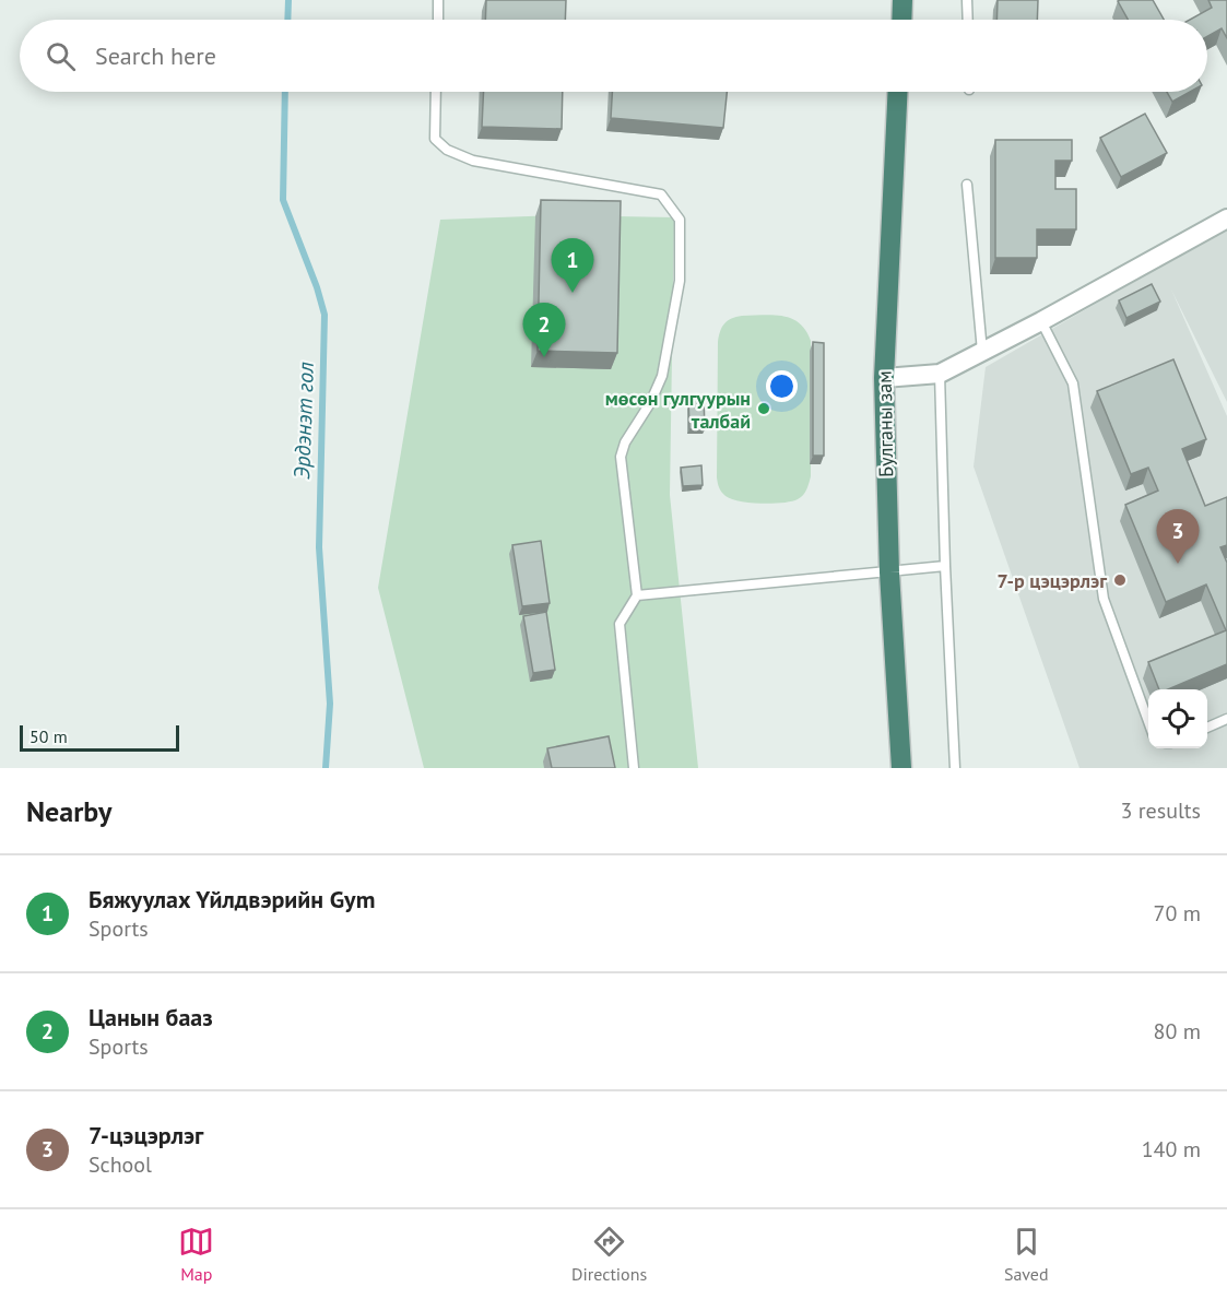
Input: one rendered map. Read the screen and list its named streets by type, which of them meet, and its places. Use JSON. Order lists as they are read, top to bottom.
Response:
{
  "streets": {
    "highway": ["Булганы зам"]
  },
  "water": ["Эрдэнэт гол"],
  "places": ["мөсөн гулгуурын талбай", "7-р цэцэрлэг"],
  "scale_bar": "50 m",
  "page": {
    "search": "Search here",
    "pins": ["1", "2", "3"],
    "scale": "50 m",
    "heading": ["Nearby", "3 results"],
    "list": [
      {
        "mark": "1",
        "name": "Бяжуулах Үйлдвэрийн Gym",
        "note": "Sports",
        "value": "70 m"
      },
      {
        "mark": "2",
        "name": "Цанын бааз",
        "note": "Sports",
        "value": "80 m"
      },
      {
        "mark": "3",
        "name": "7-цэцэрлэг",
        "note": "School",
        "value": "140 m"
      }
    ],
    "nav": ["Map", "Directions", "Saved"]
  }
}
